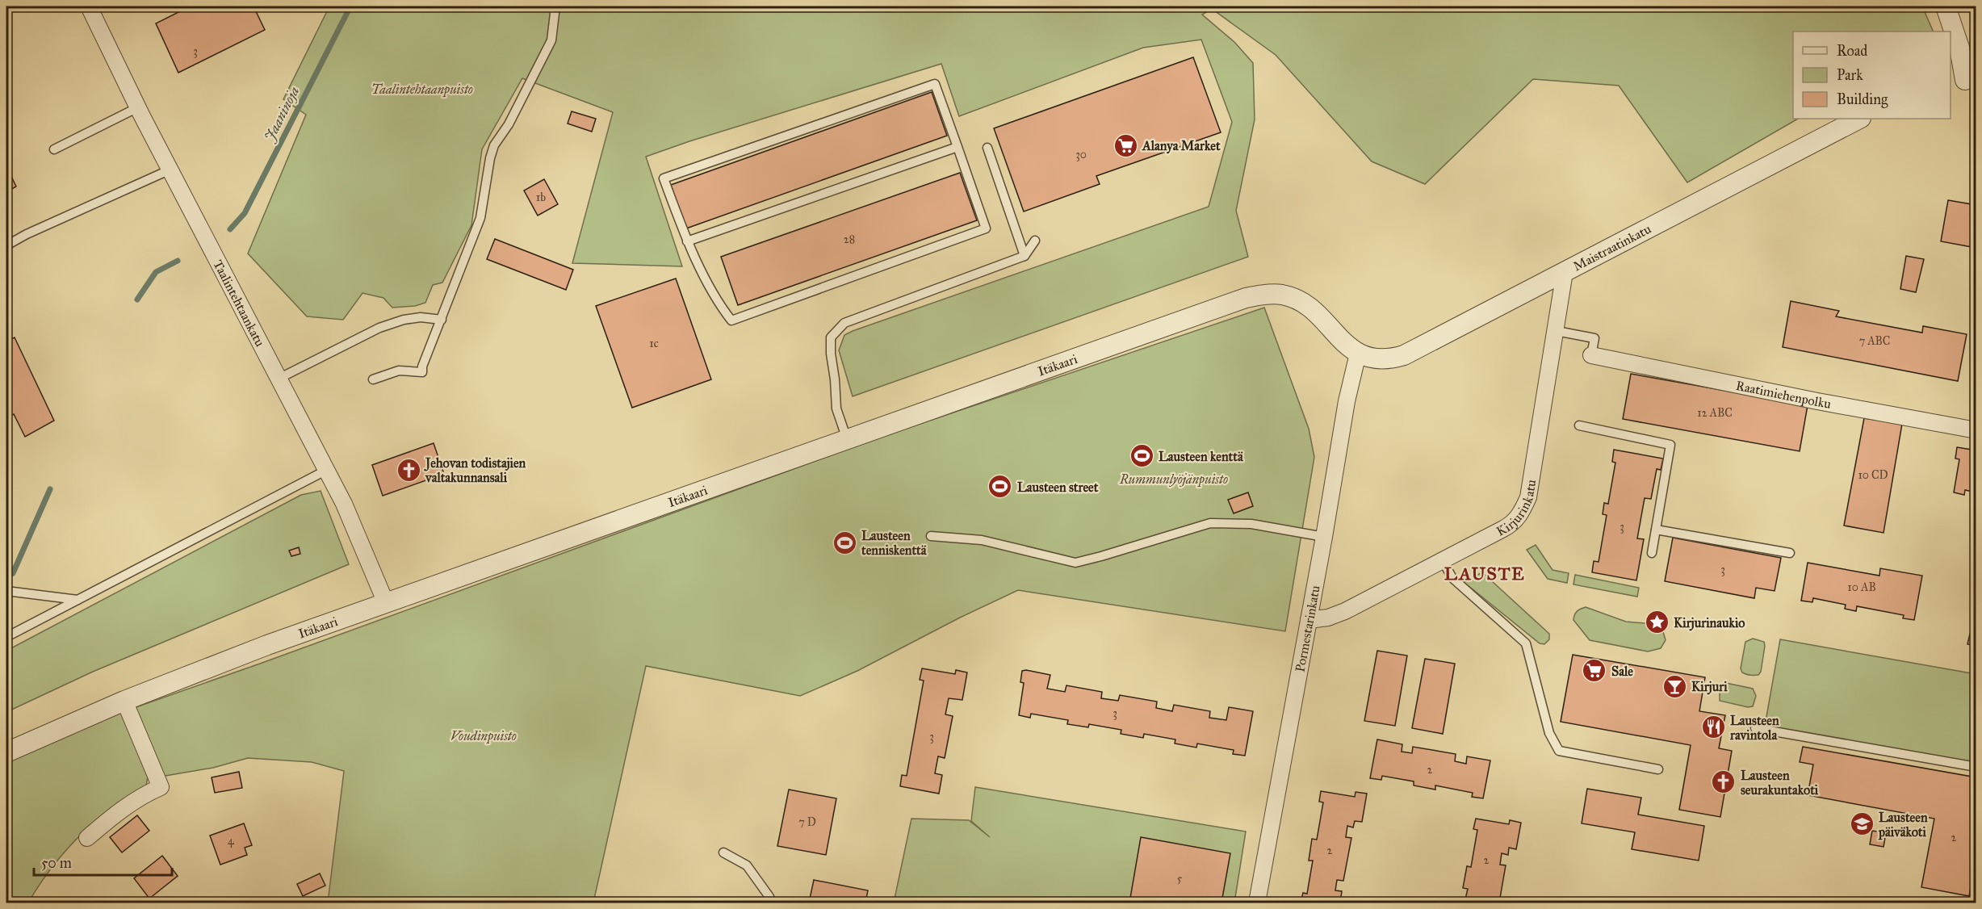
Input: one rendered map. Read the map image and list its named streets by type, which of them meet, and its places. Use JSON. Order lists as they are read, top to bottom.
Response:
{
  "streets": {
    "street": [
      "Maistraatinkatu",
      "Taalintehtaankatu",
      "Itäkaari",
      "Raatimiehenpolku",
      "Kirjurinkatu",
      "Pormestarinkatu"
    ]
  },
  "crossings": [
    ["Maistraatinkatu", "Itäkaari"],
    ["Maistraatinkatu", "Kirjurinkatu"],
    ["Maistraatinkatu", "Pormestarinkatu"],
    ["Taalintehtaankatu", "Itäkaari"],
    ["Itäkaari", "Pormestarinkatu"],
    ["Kirjurinkatu", "Pormestarinkatu"]
  ],
  "districts": ["LAUSTE"],
  "water": ["Jaaninoja"],
  "parks": ["Taalintehtaanpuisto", "Rummunlyöjänpuisto", "Voudinpuisto"],
  "places": {
    "supermarket": ["Alanya Market", "Sale"],
    "sports": ["Lausteen kenttä", "Lausteen street", "Lausteen tenniskenttä"],
    "church": ["Jehovan todistajien valtakunnansali", "Lausteen seurakuntakoti"],
    "place": ["Kirjurinaukio"],
    "bar": ["Kirjuri"],
    "restaurant": ["Lausteen ravintola"],
    "school or university": ["Lausteen päiväkoti"]
  },
  "house_numbers": [
    "3",
    "30",
    "1b",
    "28",
    "7 ABC",
    "1c",
    "12 ABC",
    "10 CD",
    "3",
    "3",
    "10 AB",
    "3",
    "3",
    "2",
    "7 D",
    "2",
    "4",
    "2",
    "2",
    "5"
  ],
  "legend": ["Road", "Park", "Building"],
  "scale_bar": "50 m"
}
